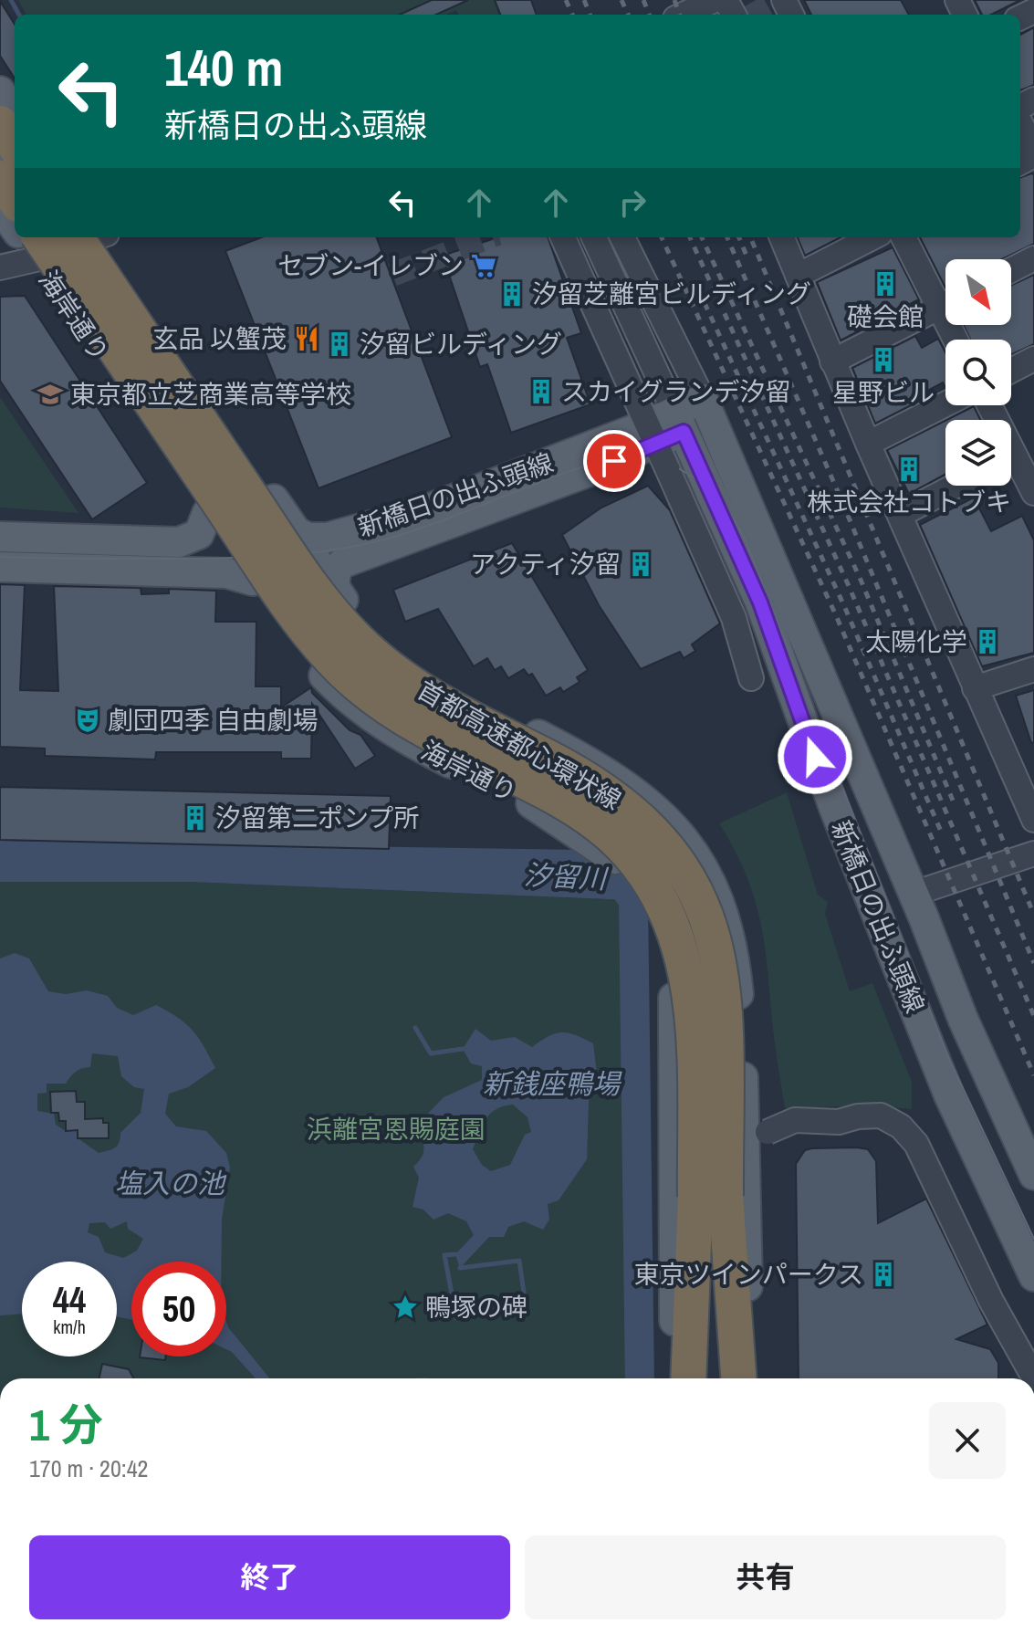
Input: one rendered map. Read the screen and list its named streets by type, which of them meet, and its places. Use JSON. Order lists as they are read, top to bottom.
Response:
{
  "streets": {
    "highway": ["首都高速都心環状線"],
    "main road": ["海岸通り", "新橋日の出ふ頭線"]
  },
  "crossings": [
    ["海岸通り", "首都高速都心環状線"]
  ],
  "water": ["汐留川", "新銭座鴨場", "塩入の池"],
  "parks": ["浜離宮恩賜庭園"],
  "places": {
    "supermarket": ["セブン-イレブン"],
    "building": [
      "礎会館",
      "汐留芝離宮ビルディング",
      "汐留ビルディング",
      "星野ビル",
      "スカイグランデ汐留",
      "株式会社コトブキ",
      "アクティ汐留",
      "太陽化学",
      "汐留第二ポンプ所",
      "東京ツインパークス"
    ],
    "restaurant": ["玄品 以蟹茂"],
    "school or university": ["東京都立芝商業高等学校"],
    "theatre": ["劇団四季 自由劇場"],
    "place": ["鴨塚の碑"]
  },
  "north": "bottom right",
  "page": {
    "turn": ["140 m", "新橋日の出ふ頭線"],
    "speed": "44 km/h",
    "limit": "50",
    "heading": ["1 分", "170 m · 20:42"],
    "buttons": ["終了", "共有"]
  }
}
